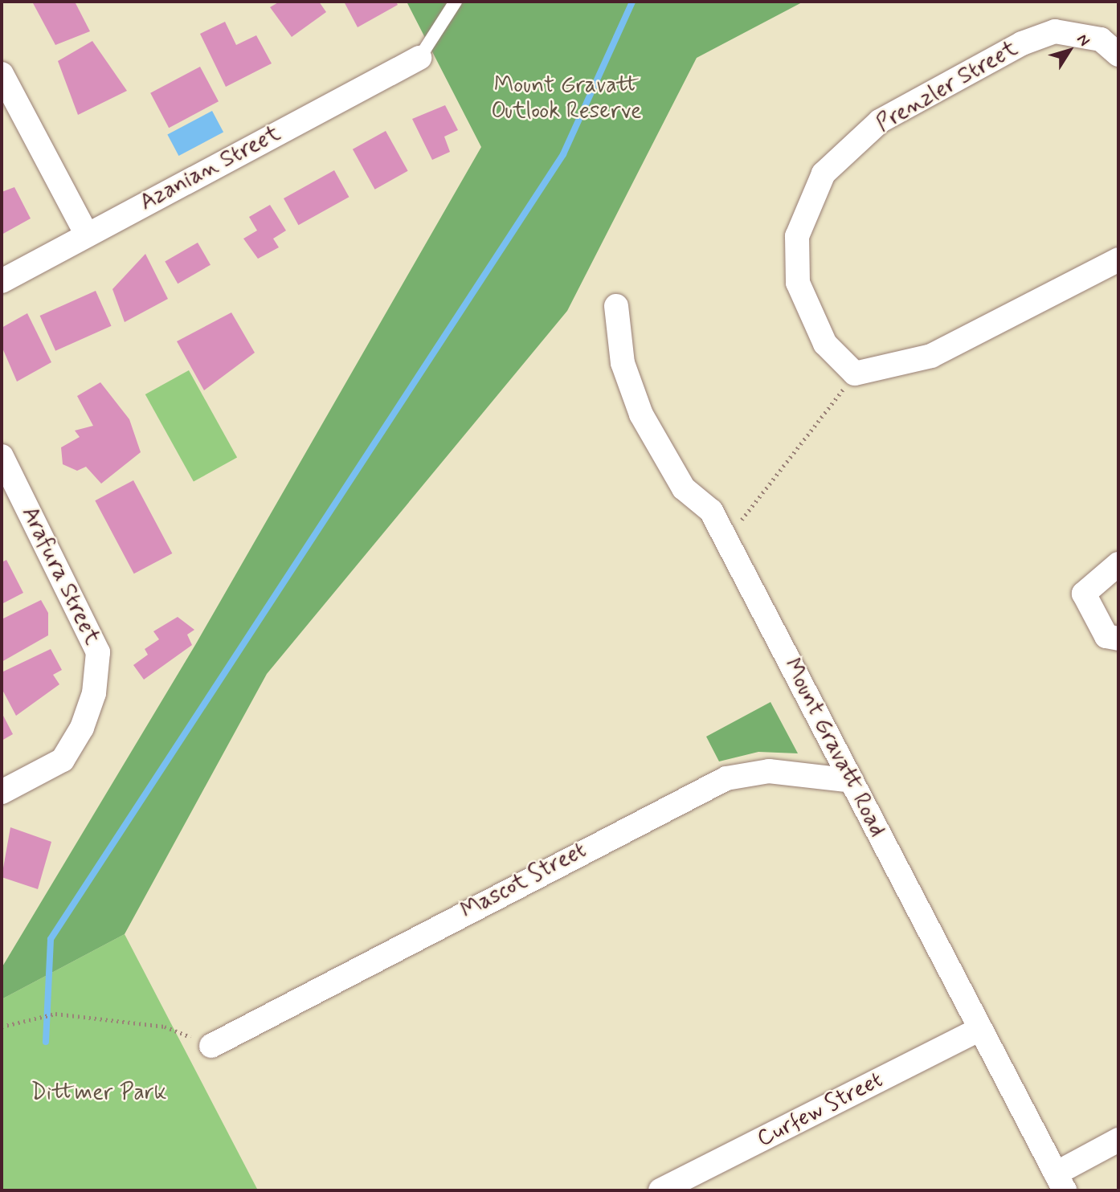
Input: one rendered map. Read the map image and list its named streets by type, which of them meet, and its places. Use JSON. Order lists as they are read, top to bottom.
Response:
{
  "streets": {
    "street": [
      "Prenzler Street",
      "Azanian Street",
      "Arafura Street",
      "Mount Gravatt Road",
      "Mascot Street",
      "Curfew Street"
    ]
  },
  "crossings": [
    ["Mount Gravatt Road", "Mascot Street"],
    ["Mount Gravatt Road", "Curfew Street"]
  ],
  "parks": ["Mount Gravatt Outlook Reserve", "Dittmer Park"],
  "north": "top right"
}
